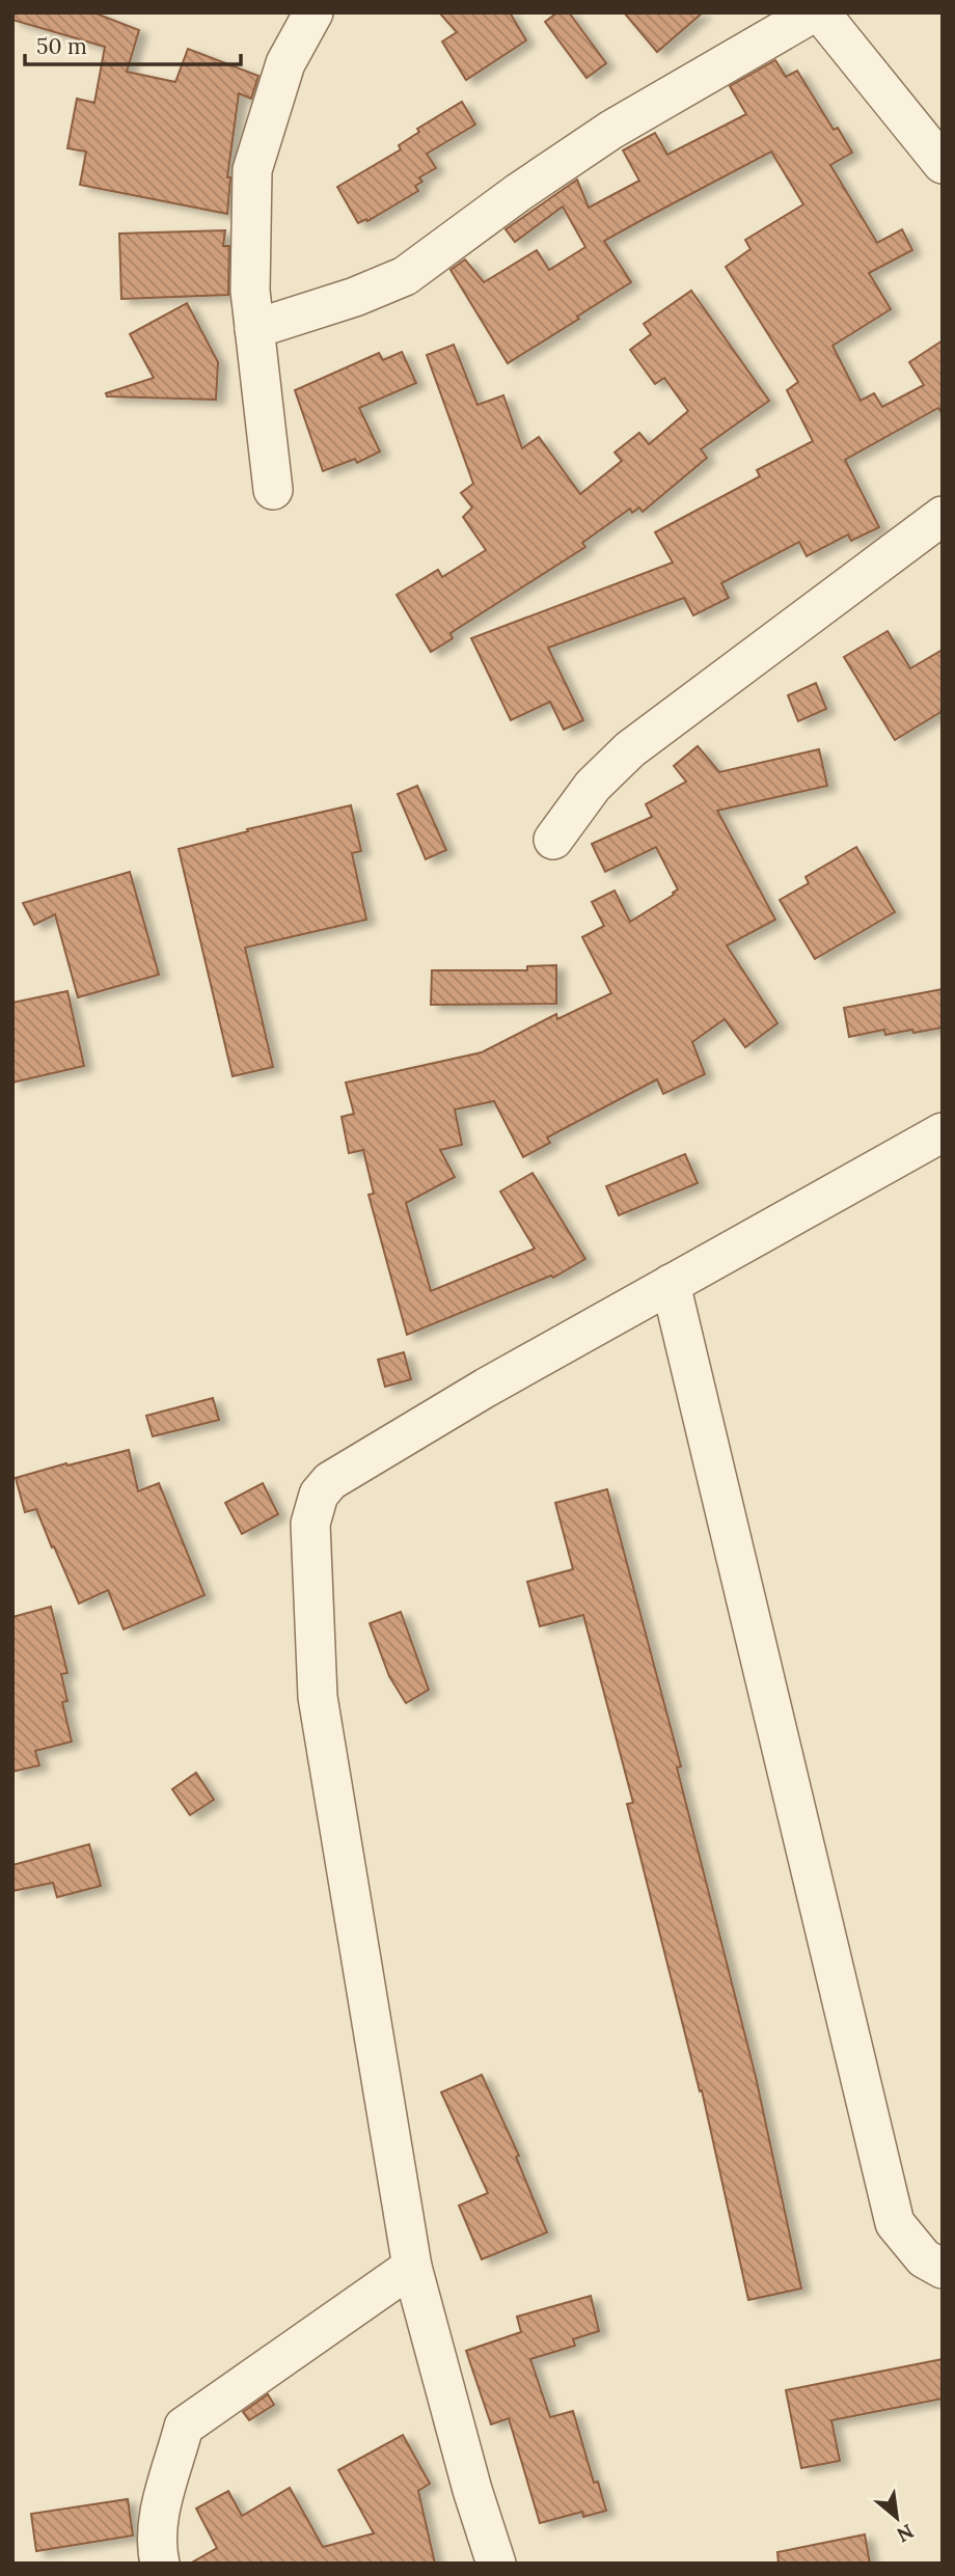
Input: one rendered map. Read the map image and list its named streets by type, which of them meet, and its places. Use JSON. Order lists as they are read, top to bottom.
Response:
{
  "scale_bar": "50 m",
  "north": "bottom right"
}
